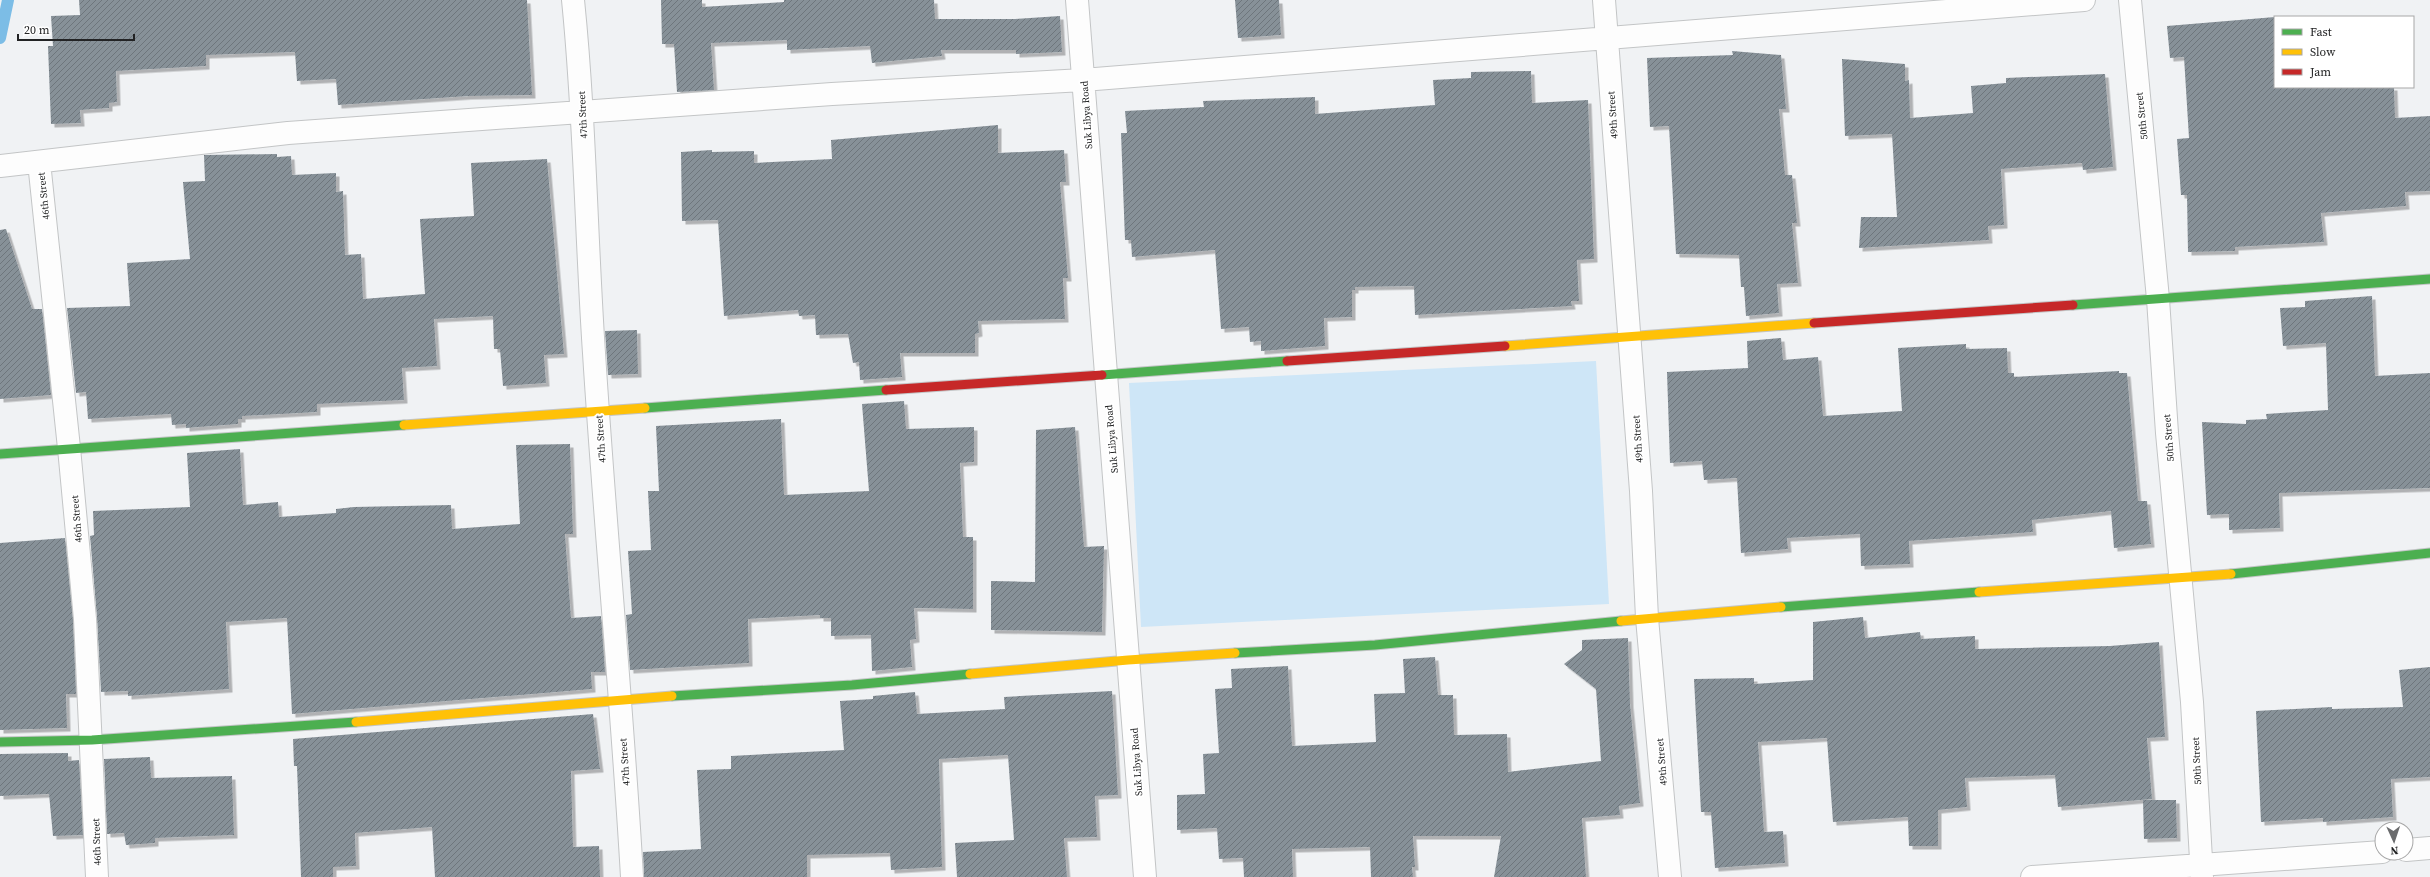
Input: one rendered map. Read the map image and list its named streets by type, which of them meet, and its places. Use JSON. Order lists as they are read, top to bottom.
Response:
{
  "streets": {
    "street": [
      "47th Street",
      "Suk Libya Road",
      "49th Street",
      "50th Street",
      "46th Street"
    ]
  },
  "legend": ["Fast", "Slow", "Jam"],
  "scale_bar": "20 m",
  "north": "bottom"
}
